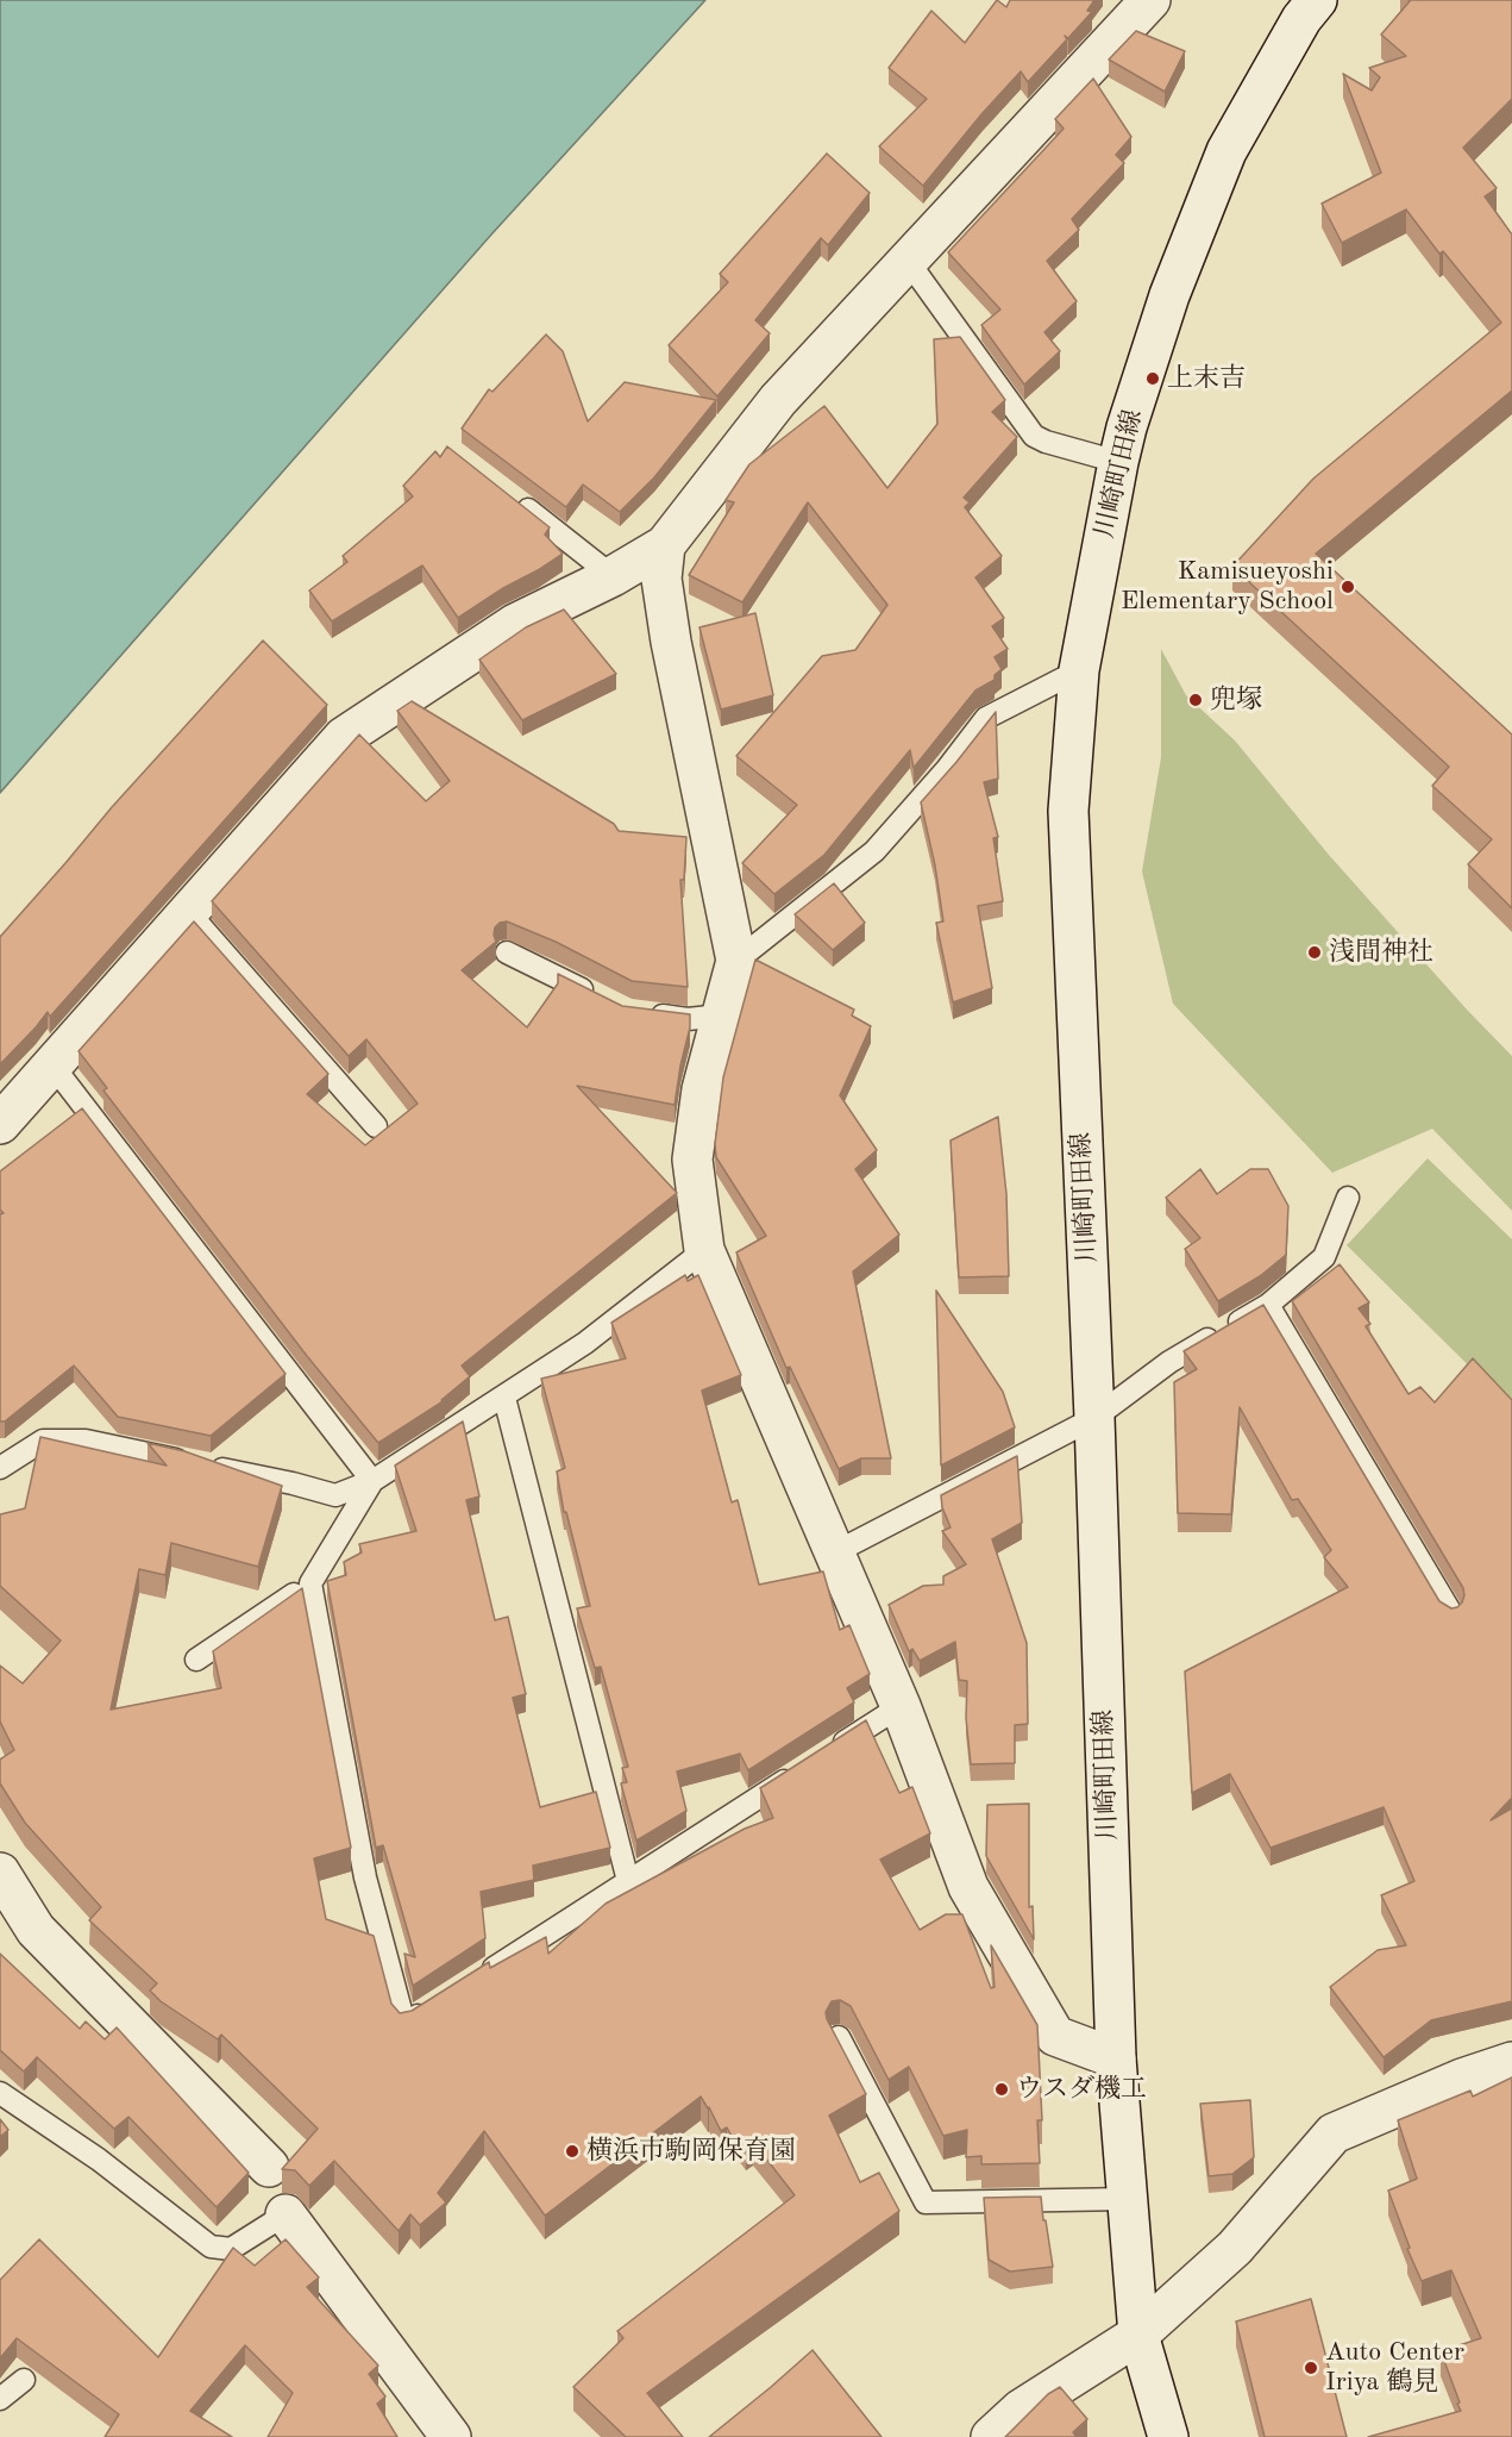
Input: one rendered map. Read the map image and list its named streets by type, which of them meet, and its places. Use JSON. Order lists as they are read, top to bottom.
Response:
{
  "streets": {
    "street": ["川崎町田線"]
  },
  "places": [
    "上末吉",
    "Kamisueyoshi Elementary School",
    "兜塚",
    "浅間神社",
    "ウスダ機工",
    "横浜市駒岡保育園",
    "Auto Center Iriya 鶴見"
  ]
}
